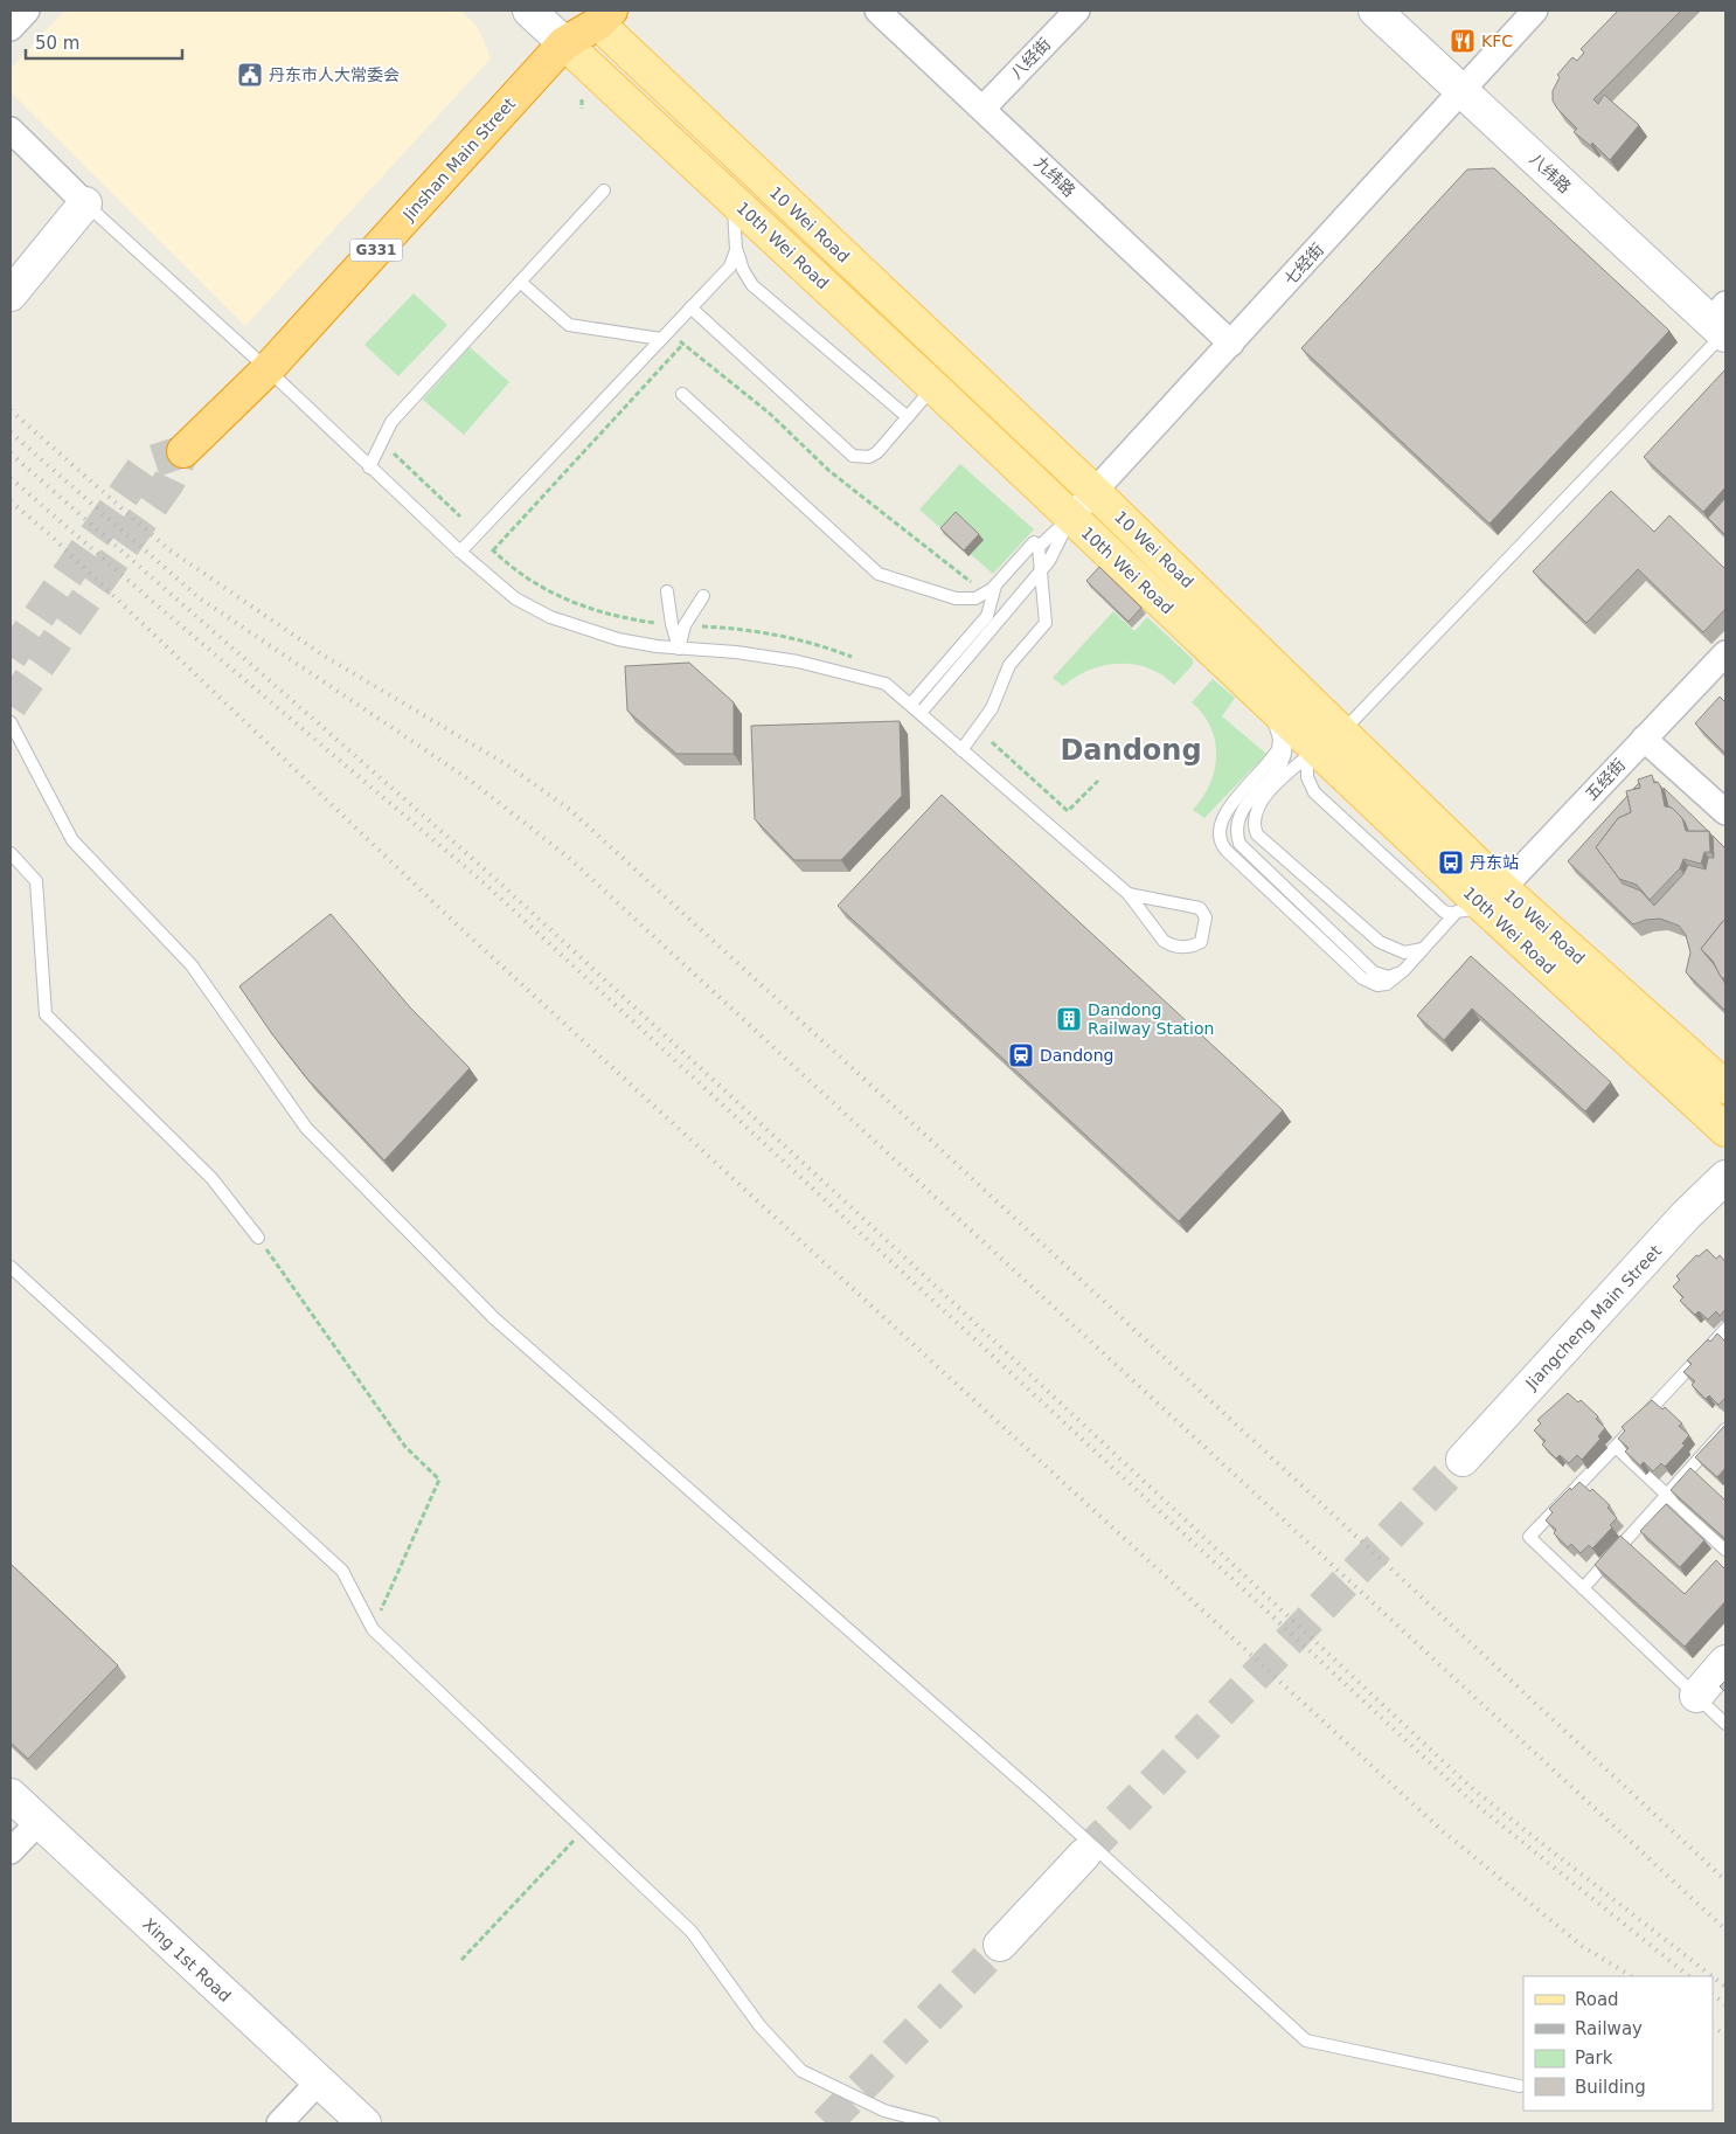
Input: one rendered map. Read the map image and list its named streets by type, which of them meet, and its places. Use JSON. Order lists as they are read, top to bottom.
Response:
{
  "streets": {
    "highway": ["Jinshan Main Street", "G331"],
    "main road": [
      "八纬路",
      "10 Wei Road",
      "10th Wei Road",
      "Jiangcheng Main Street",
      "Xing 1st Road"
    ],
    "street": [
      "八经街",
      "九纬路",
      "七经街",
      "五经街"
    ]
  },
  "crossings": [
    ["八经街", "九纬路"],
    ["Jinshan Main Street", "10 Wei Road"],
    ["Jinshan Main Street", "10th Wei Road"],
    ["八纬路", "七经街"],
    ["九纬路", "七经街"],
    ["10 Wei Road", "10th Wei Road"],
    ["10 Wei Road", "七经街"],
    ["10 Wei Road", "五经街"],
    ["10th Wei Road", "七经街"],
    ["10th Wei Road", "五经街"]
  ],
  "districts": ["Dandong"],
  "places": {
    "restaurant": ["KFC"],
    "public building": ["丹东市人大常委会"],
    "bus stop": ["丹东站"],
    "building": ["Dandong Railway Station"],
    "station": ["Dandong"]
  },
  "legend": [
    "Road",
    "Railway",
    "Park",
    "Building"
  ],
  "scale_bar": "50 m"
}
